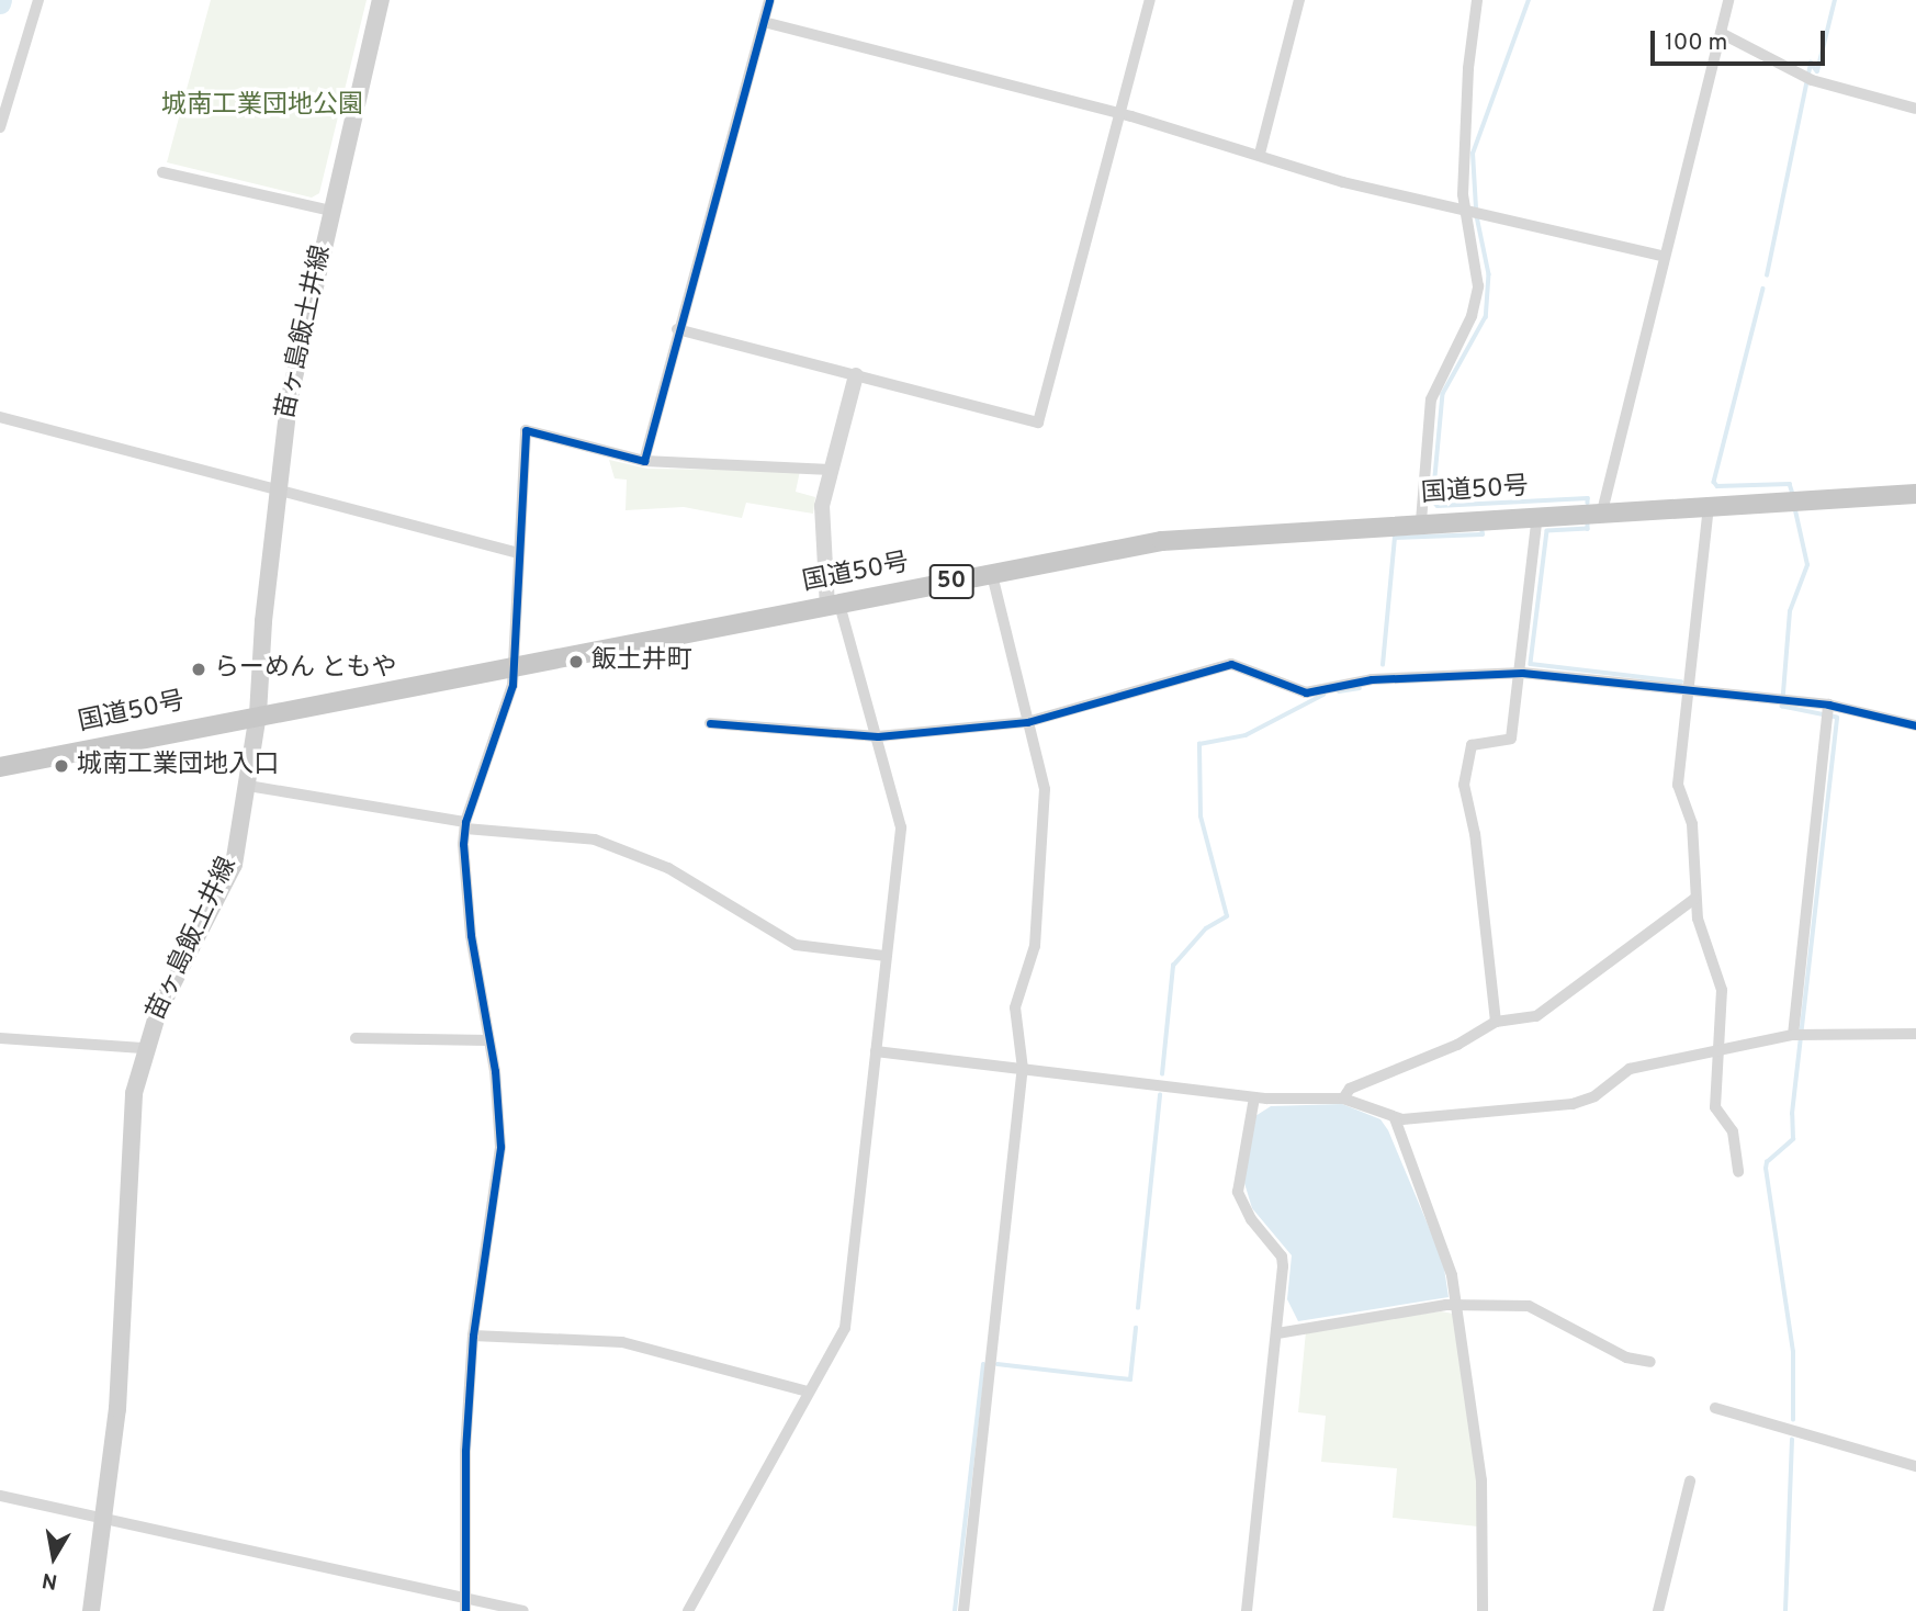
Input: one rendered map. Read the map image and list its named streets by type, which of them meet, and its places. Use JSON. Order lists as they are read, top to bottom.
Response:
{
  "streets": {
    "highway": ["国道50号", "50"],
    "main road": ["苗ヶ島飯土井線"]
  },
  "crossings": [
    ["苗ヶ島飯土井線", "国道50号"]
  ],
  "parks": ["城南工業団地公園"],
  "places": ["飯土井町", "らーめん ともや", "城南工業団地入口"],
  "scale_bar": "100 m",
  "north": "bottom"
}
